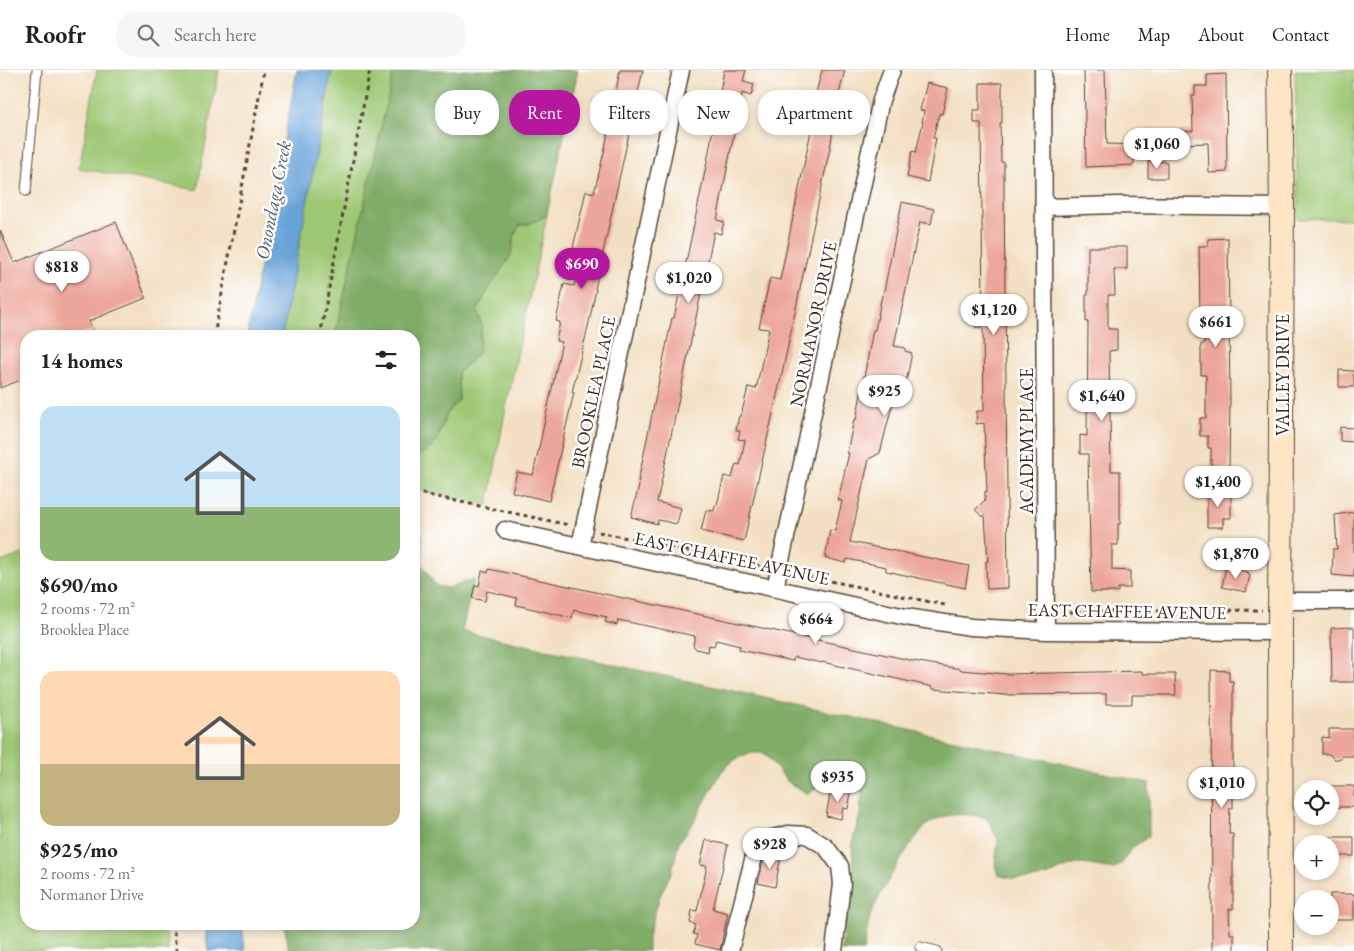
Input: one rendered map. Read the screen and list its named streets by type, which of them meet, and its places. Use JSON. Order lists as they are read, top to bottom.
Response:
{
  "streets": {
    "main road": ["VALLEY DRIVE"],
    "street": [
      "NORMANOR DRIVE",
      "BROOKLEA PLACE",
      "ACADEMY PLACE",
      "EAST CHAFFEE AVENUE"
    ]
  },
  "crossings": [
    ["NORMANOR DRIVE", "EAST CHAFFEE AVENUE"],
    ["VALLEY DRIVE", "EAST CHAFFEE AVENUE"],
    ["BROOKLEA PLACE", "EAST CHAFFEE AVENUE"],
    ["ACADEMY PLACE", "EAST CHAFFEE AVENUE"]
  ],
  "water": ["Onondaga Creek"],
  "page": {
    "header": "Roofr",
    "search": "Search here",
    "nav": [
      "Home",
      "Map",
      "About",
      "Contact"
    ],
    "chip": [
      "Buy",
      "Rent",
      "Filters",
      "New",
      "Apartment"
    ],
    "price": [
      "$1,060",
      "$690",
      "$818",
      "$1,020",
      "$1,120",
      "$661",
      "$925",
      "$1,640",
      "$1,400",
      "$1,870",
      "$664",
      "$935",
      "$1,010",
      "$928"
    ],
    "heading": "14 homes",
    "list": [
      {
        "name": "$690/mo",
        "note": "2 rooms · 72 m² · Brooklea Place"
      },
      {
        "name": "$925/mo",
        "note": "2 rooms · 72 m² · Normanor Drive"
      }
    ],
    "map_buttons": ["+", "−"]
  }
}
